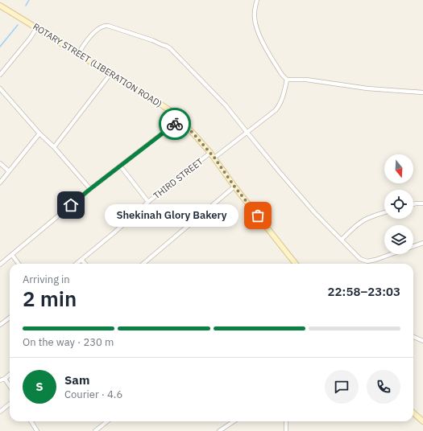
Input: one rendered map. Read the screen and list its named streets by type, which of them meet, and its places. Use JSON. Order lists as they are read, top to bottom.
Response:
{
  "streets": {
    "street": ["ROTARY STREET (LIBERATION ROAD)", "THIRD STREET"]
  },
  "crossings": [
    ["ROTARY STREET (LIBERATION ROAD)", "THIRD STREET"]
  ],
  "places": ["Shekinah Glory Bakery"],
  "north": "bottom",
  "page": {
    "bubble": "Shekinah Glory Bakery",
    "heading": ["2 min", "Arriving in", "22:58–23:03"],
    "panel": ["Sam", "Courier · 4.6"],
    "bar": "On the way · 230 m",
    "round": "S"
  }
}
